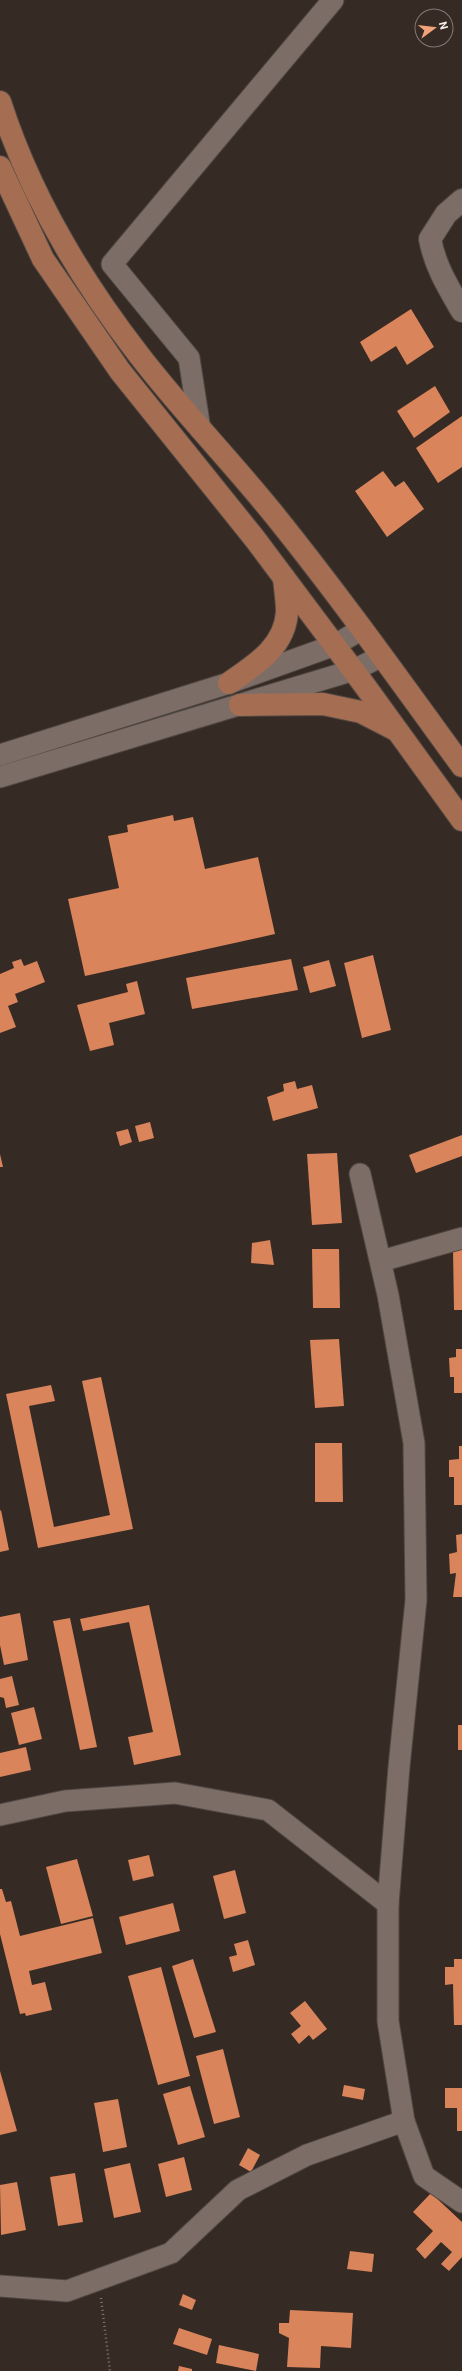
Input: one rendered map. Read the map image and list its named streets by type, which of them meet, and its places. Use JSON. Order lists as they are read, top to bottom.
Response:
{
  "north": "right"
}
